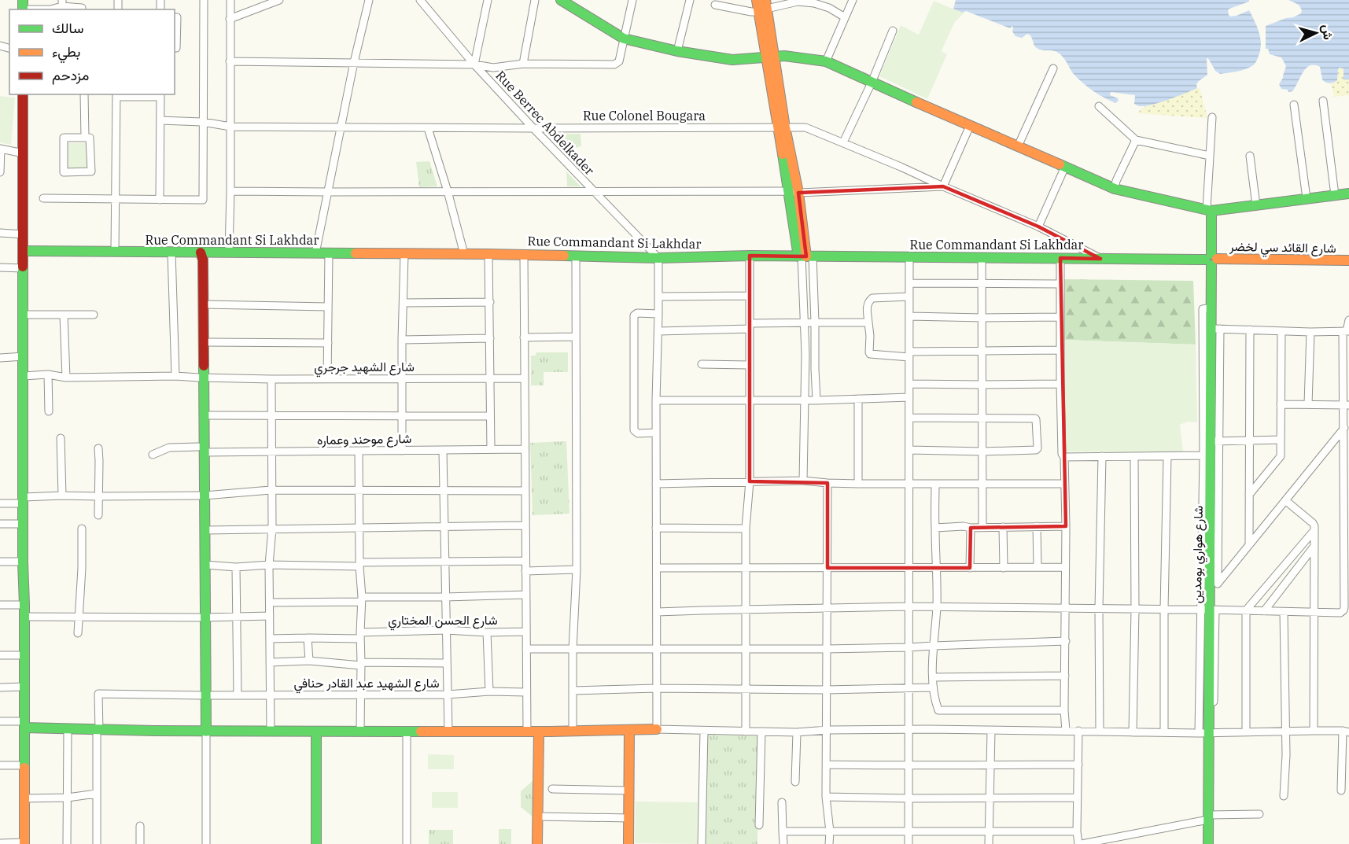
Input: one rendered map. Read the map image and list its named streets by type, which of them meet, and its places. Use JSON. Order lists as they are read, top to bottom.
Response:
{
  "streets": {
    "main road": ["Rue Commandant Si Lakhdar", "شارع القائد سي لخضر", "شارع هواري بومدين"],
    "street": [
      "Rue Colonel Bougara",
      "Rue Berrec Abdelkader",
      "شارع الشهيد جرجري",
      "شارع موحند وعماره",
      "شارع الحسن المختاري",
      "شارع الشهيد عبد القادر حنافي"
    ]
  },
  "crossings": [
    ["Rue Colonel Bougara", "Rue Berrec Abdelkader"],
    ["Rue Colonel Bougara", "Rue Commandant Si Lakhdar"],
    ["Rue Berrec Abdelkader", "Rue Commandant Si Lakhdar"],
    ["Rue Commandant Si Lakhdar", "شارع القائد سي لخضر"],
    ["Rue Commandant Si Lakhdar", "شارع هواري بومدين"],
    ["شارع القائد سي لخضر", "شارع هواري بومدين"]
  ],
  "legend": ["سالك", "بطيء", "مزدحم"],
  "north": "right"
}
